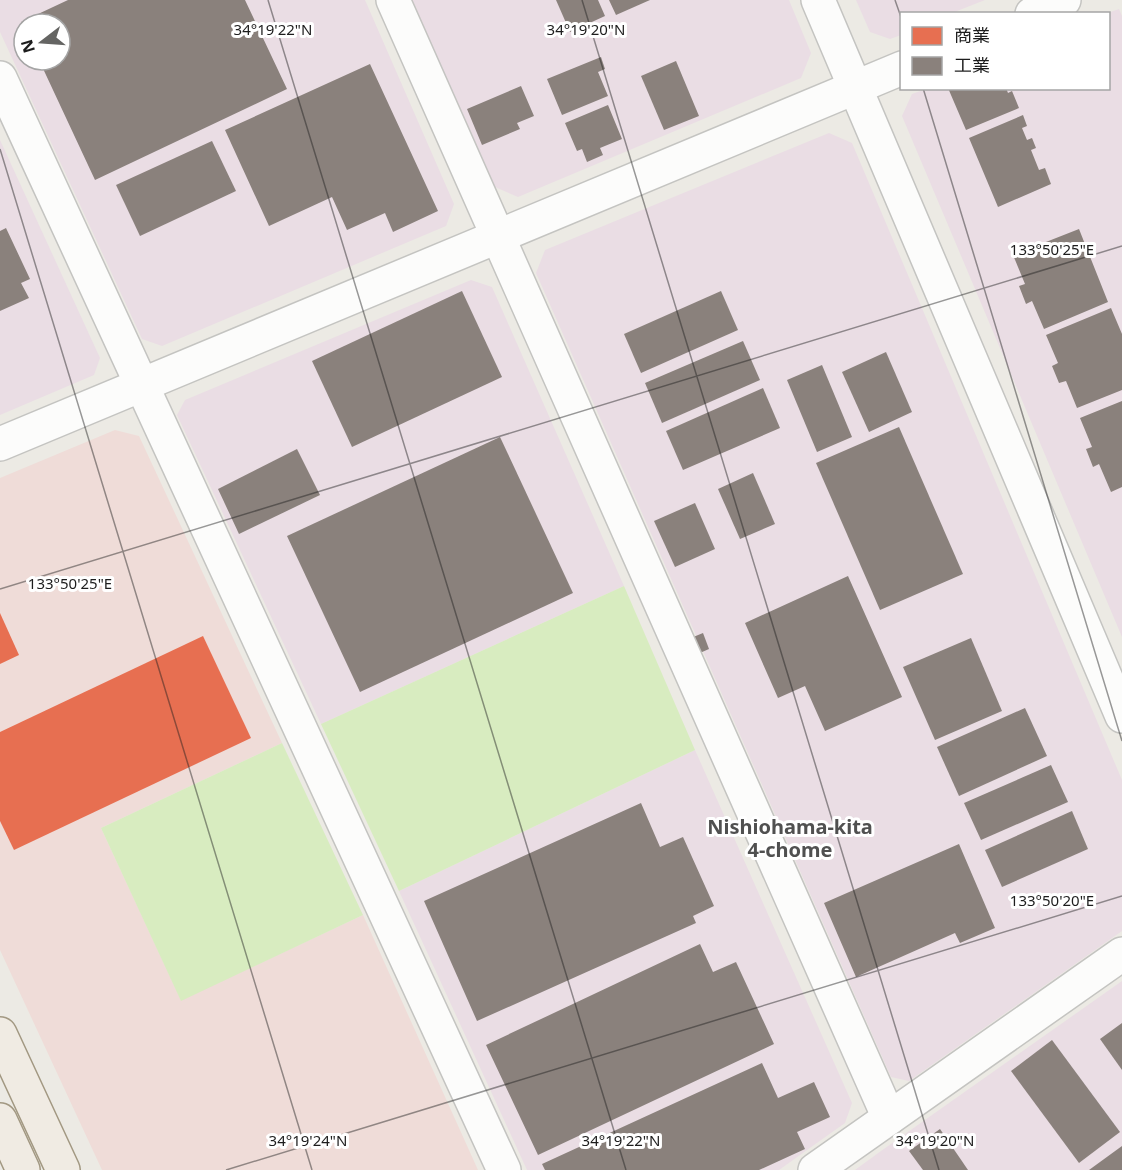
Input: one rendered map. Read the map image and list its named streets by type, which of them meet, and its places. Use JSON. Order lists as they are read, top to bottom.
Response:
{
  "districts": ["Nishiohama-kita 4-chome"],
  "legend": ["商業", "工業"],
  "north": "left",
  "coordinates": [
    "34°19'22\"N",
    "34°19'20\"N",
    "133°50'25\"E",
    "133°50'20\"E",
    "34°19'24\"N"
  ]
}
